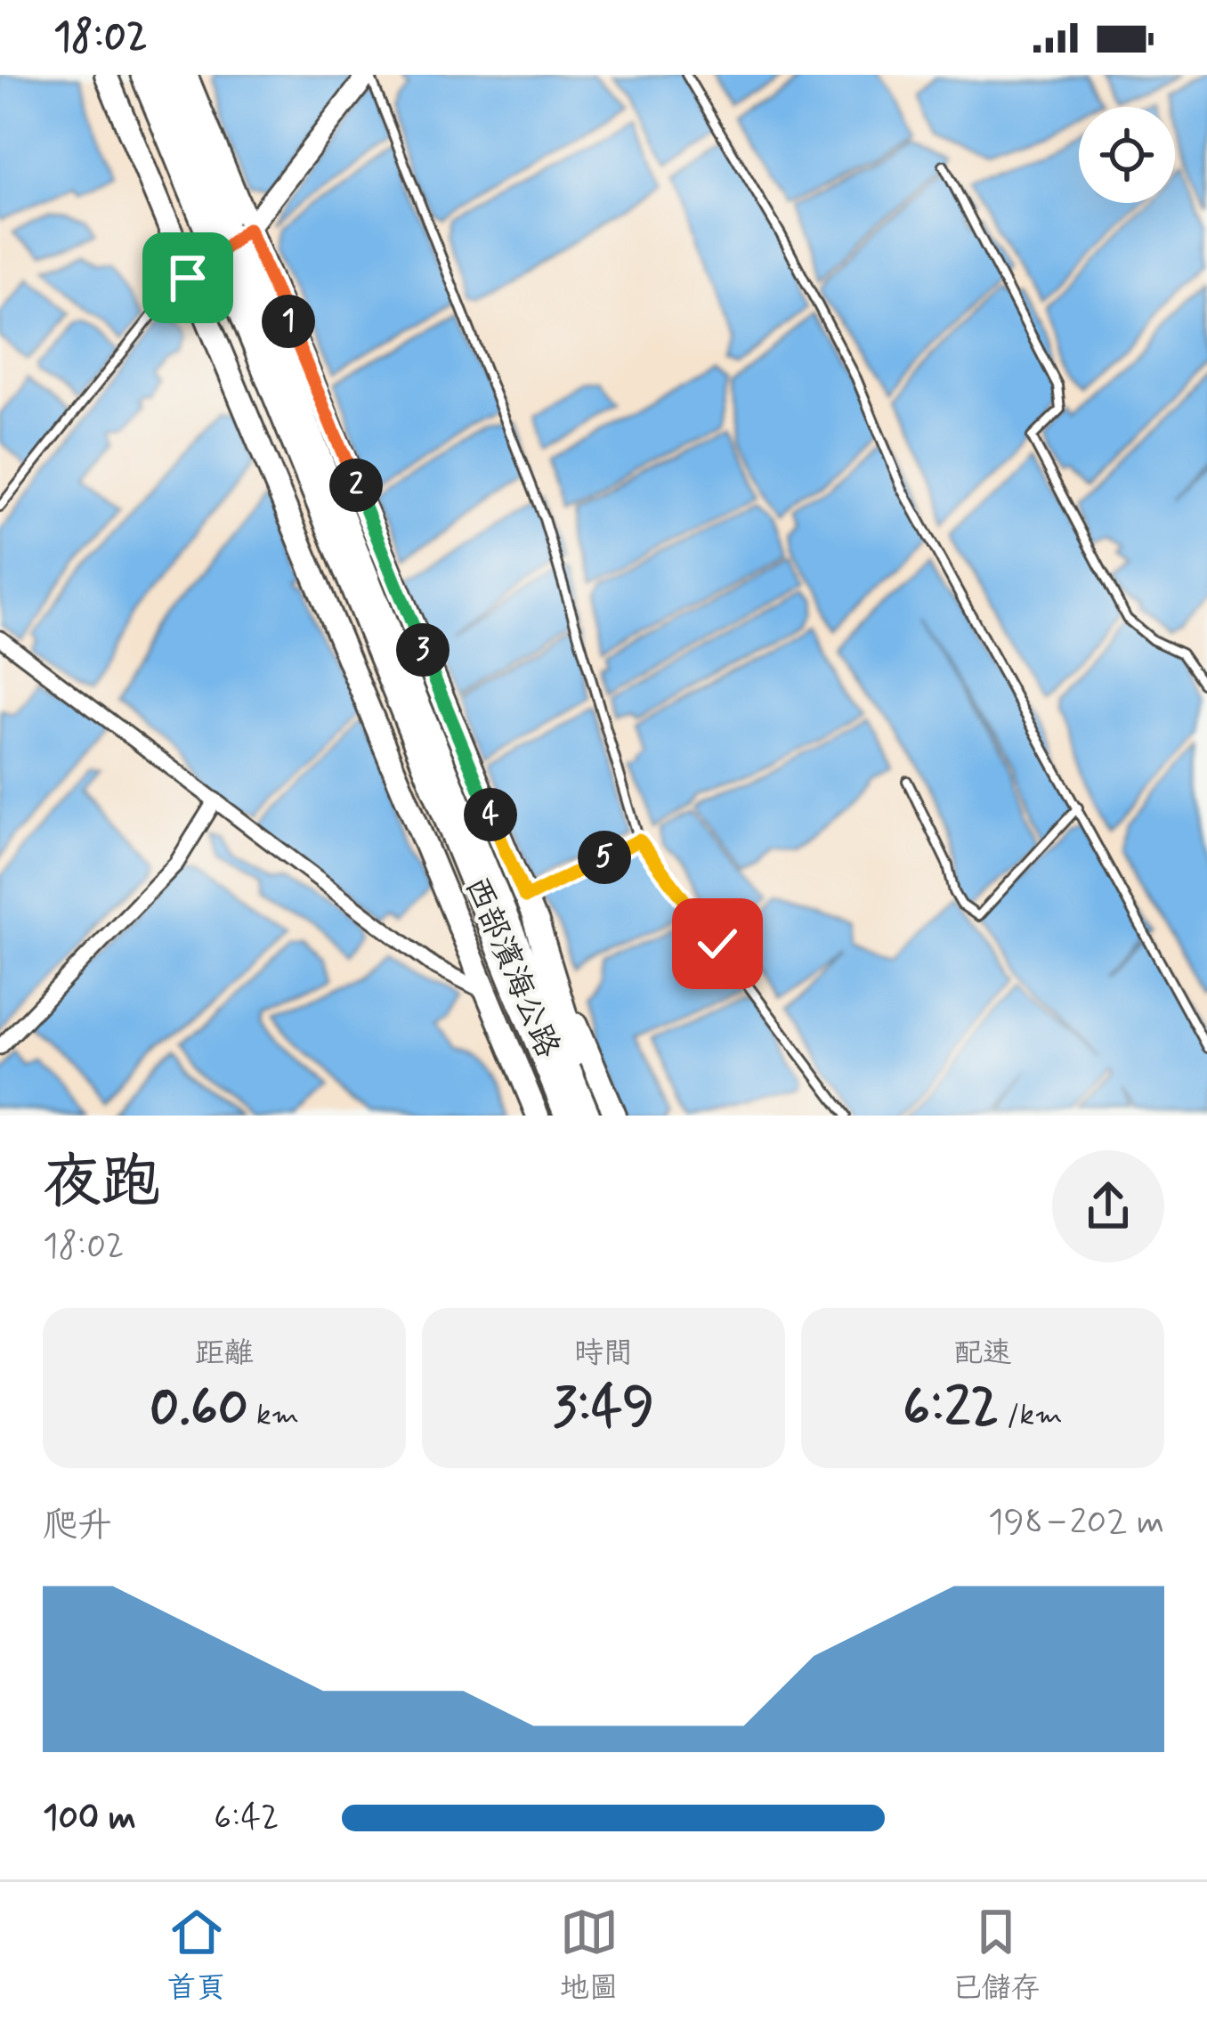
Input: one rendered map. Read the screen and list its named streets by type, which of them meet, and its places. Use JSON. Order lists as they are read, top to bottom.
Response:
{
  "streets": {
    "main road": ["西部濱海公路"]
  },
  "page": {
    "status": "18:02",
    "pins": [
      "1",
      "2",
      "3",
      "4",
      "5"
    ],
    "heading": ["夜跑", "18:02"],
    "stats": [
      ["距離", "0.60 km"],
      ["時間", "3:49"],
      ["配速", "6:22 /km"]
    ],
    "chart": ["爬升", "198–202 m"],
    "list": [
      {
        "name": "100 m",
        "note": "6:42"
      }
    ],
    "tabs": ["首頁", "地圖", "已儲存"]
  }
}
